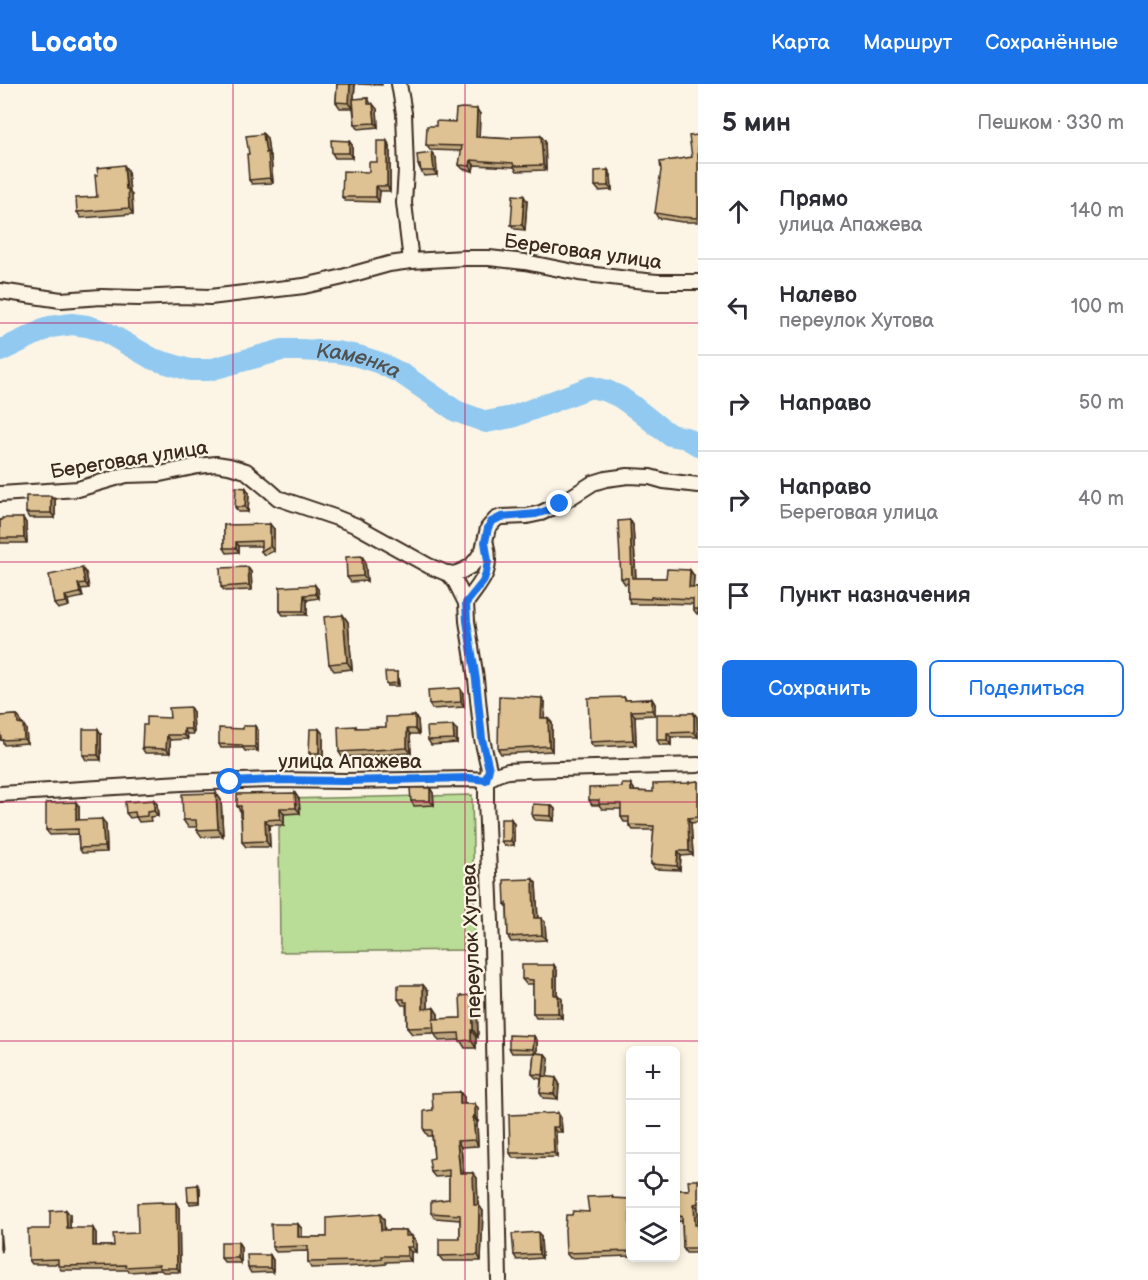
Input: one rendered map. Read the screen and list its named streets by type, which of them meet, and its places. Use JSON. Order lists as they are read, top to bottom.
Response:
{
  "streets": {
    "street": ["Береговая улица", "улица Апажева", "переулок Хутова"]
  },
  "crossings": [
    ["улица Апажева", "переулок Хутова"]
  ],
  "water": ["Каменка"],
  "page": {
    "header": "Locato",
    "nav": ["Карта", "Маршрут", "Сохранённые"],
    "heading": ["5 мин", "Пешком · 330 m"],
    "list": [
      ["Прямо", "улица Апажева", "140 m"],
      ["Налево", "переулок Хутова", "100 m"],
      ["Направо", "50 m"],
      ["Направо", "Береговая улица", "40 m"],
      "Пункт назначения"
    ],
    "buttons": ["Сохранить", "Поделиться"],
    "map_buttons": ["+", "−"]
  }
}
